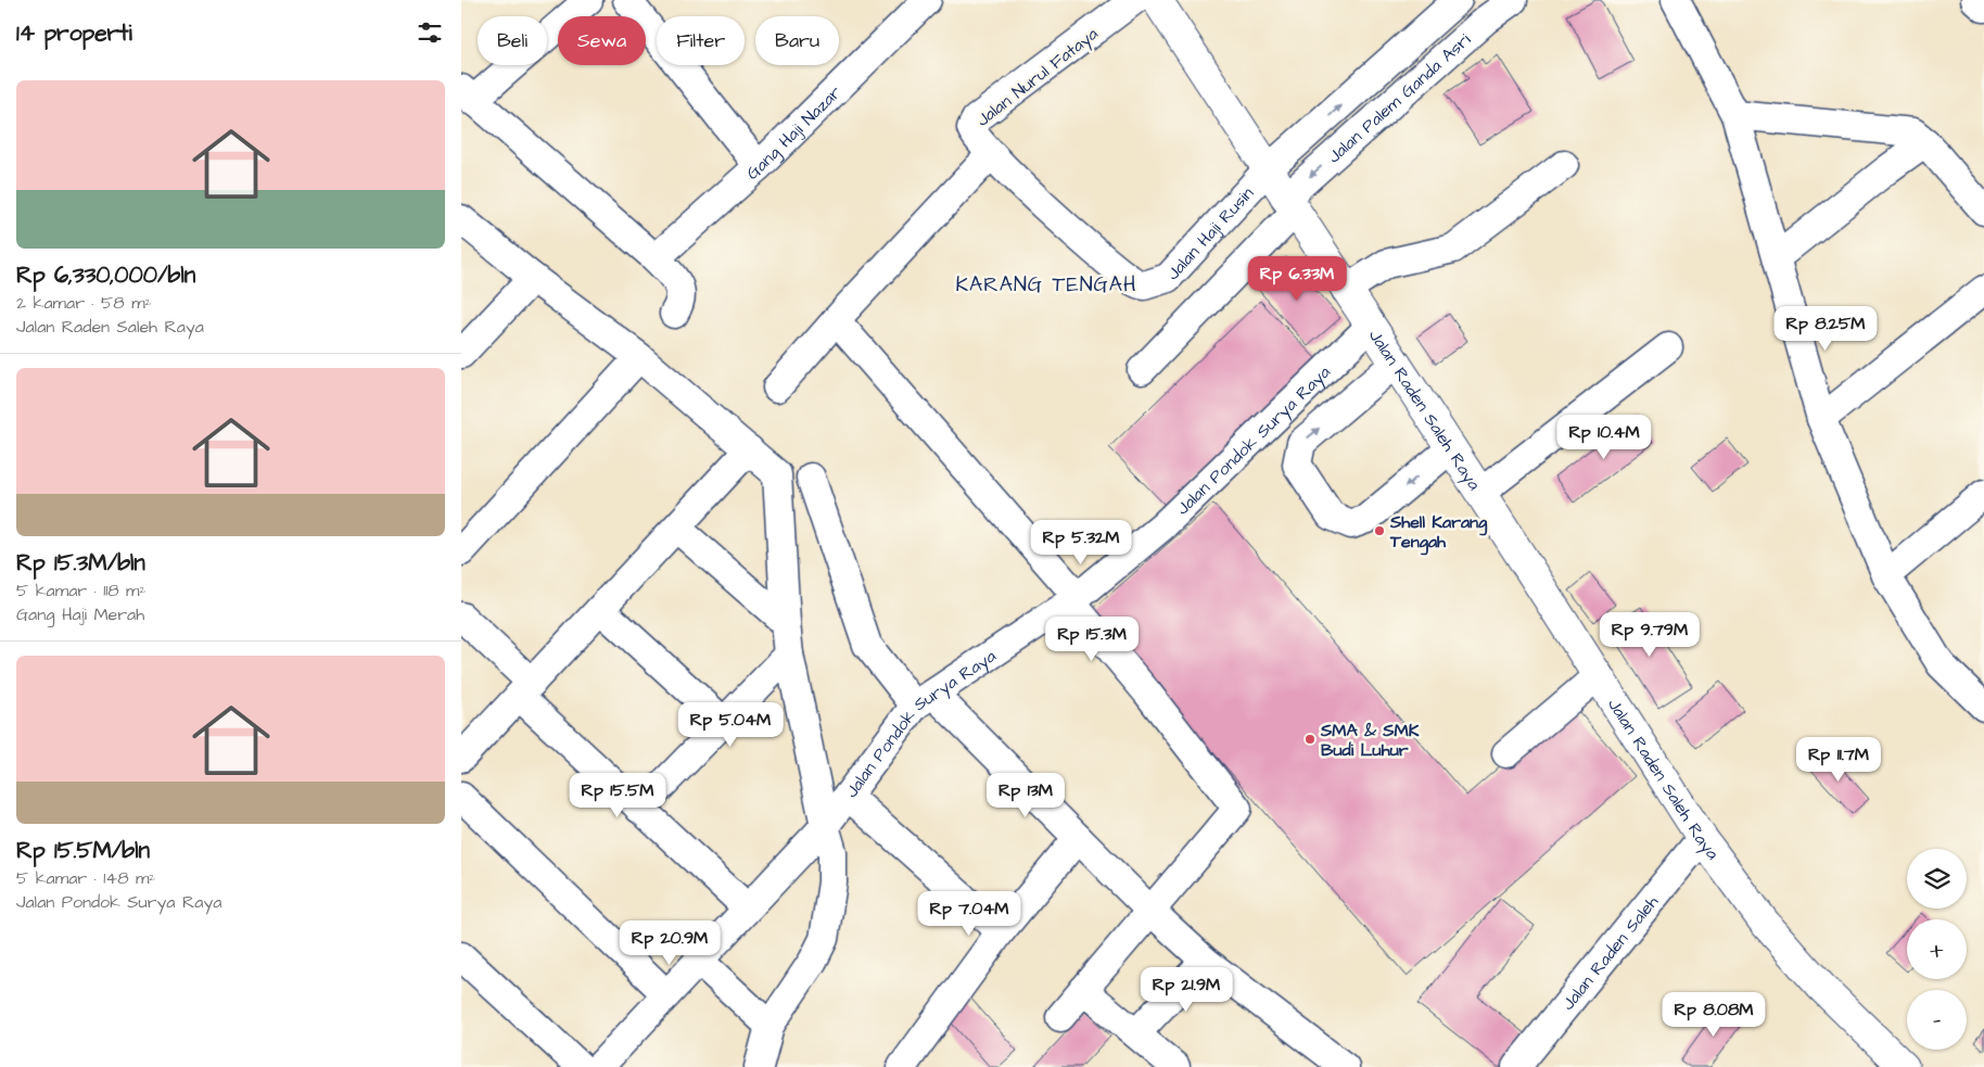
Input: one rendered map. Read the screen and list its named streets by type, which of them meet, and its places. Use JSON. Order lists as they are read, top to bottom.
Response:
{
  "streets": {
    "main road": ["Jalan Raden Saleh Raya"],
    "street": [
      "Jalan Nurul Fataya",
      "Jalan Palem Ganda Asri",
      "Gang Haji Nazar",
      "Jalan Haji Rusin",
      "Jalan Pondok Surya Raya",
      "Jalan Raden Saleh"
    ]
  },
  "crossings": [
    ["Jalan Nurul Fataya", "Jalan Haji Rusin"],
    ["Jalan Palem Ganda Asri", "Jalan Haji Rusin"],
    ["Jalan Palem Ganda Asri", "Jalan Raden Saleh Raya"],
    ["Jalan Haji Rusin", "Jalan Raden Saleh Raya"],
    ["Jalan Raden Saleh Raya", "Jalan Pondok Surya Raya"],
    ["Jalan Raden Saleh Raya", "Jalan Raden Saleh"]
  ],
  "districts": ["KARANG TENGAH"],
  "places": ["Shell Karang Tengah", "SMA & SMK Budi Luhur"],
  "page": {
    "heading": "14 properti",
    "chip": [
      "Beli",
      "Sewa",
      "Filter",
      "Baru"
    ],
    "list": [
      {
        "name": "Rp 6,330,000/bln",
        "note": "2 kamar · 58 m² · Jalan Raden Saleh Raya"
      },
      {
        "name": "Rp 15.3M/bln",
        "note": "5 kamar · 118 m² · Gang Haji Merah"
      },
      {
        "name": "Rp 15.5M/bln",
        "note": "5 kamar · 148 m² · Jalan Pondok Surya Raya"
      }
    ],
    "price": [
      "Rp 6.33M",
      "Rp 8.25M",
      "Rp 10.4M",
      "Rp 5.32M",
      "Rp 9.79M",
      "Rp 15.3M",
      "Rp 5.04M",
      "Rp 11.7M",
      "Rp 15.5M",
      "Rp 13M",
      "Rp 7.04M",
      "Rp 20.9M",
      "Rp 21.9M",
      "Rp 8.08M"
    ],
    "map_buttons": ["+", "−"]
  }
}
